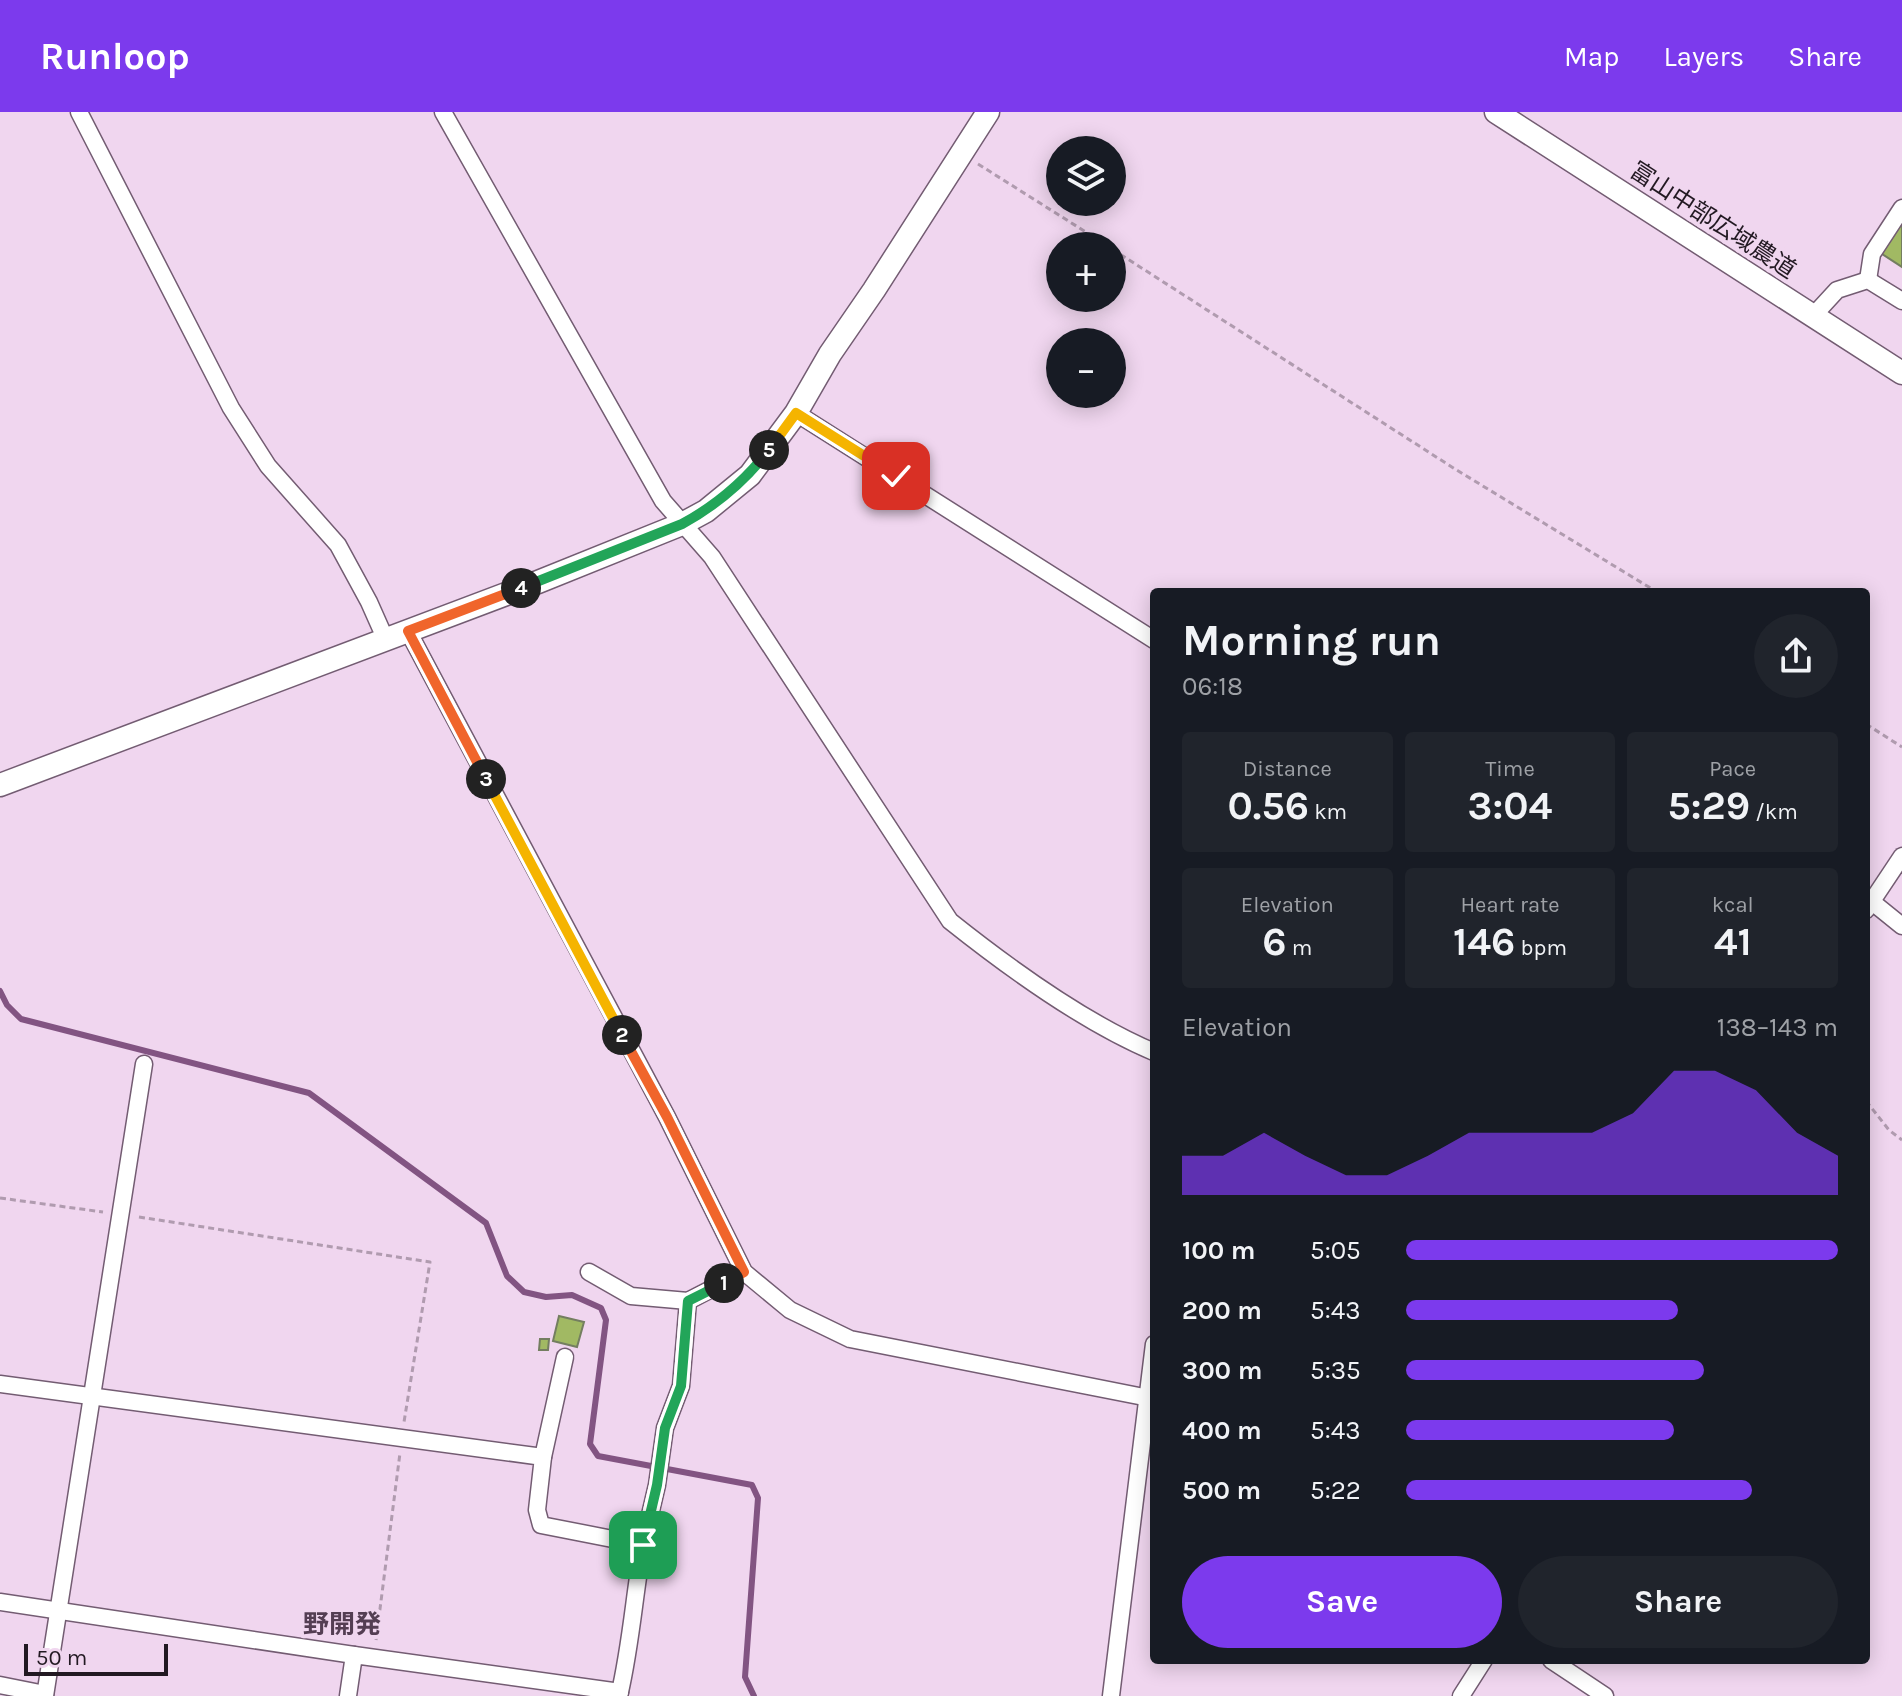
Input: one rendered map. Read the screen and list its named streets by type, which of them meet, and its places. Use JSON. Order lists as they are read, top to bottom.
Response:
{
  "streets": {
    "street": ["富山中部広域農道"]
  },
  "districts": ["野開発"],
  "scale_bar": "50 m",
  "page": {
    "header": "Runloop",
    "nav": ["Map", "Layers", "Share"],
    "map_buttons": ["+", "−"],
    "pins": [
      "5",
      "4",
      "3",
      "2",
      "1"
    ],
    "heading": ["Morning run", "06:18"],
    "stats": [
      ["Distance", "0.56 km"],
      ["Time", "3:04"],
      ["Pace", "5:29 /km"],
      ["Elevation", "6 m"],
      ["Heart rate", "146 bpm"],
      ["kcal", "41"]
    ],
    "chart": ["Elevation", "138–143 m"],
    "list": [
      {
        "name": "100 m",
        "note": "5:05"
      },
      {
        "name": "200 m",
        "note": "5:43"
      },
      {
        "name": "300 m",
        "note": "5:35"
      },
      {
        "name": "400 m",
        "note": "5:43"
      },
      {
        "name": "500 m",
        "note": "5:22"
      }
    ],
    "buttons": ["Save", "Share"],
    "scale": "50 m"
  }
}
